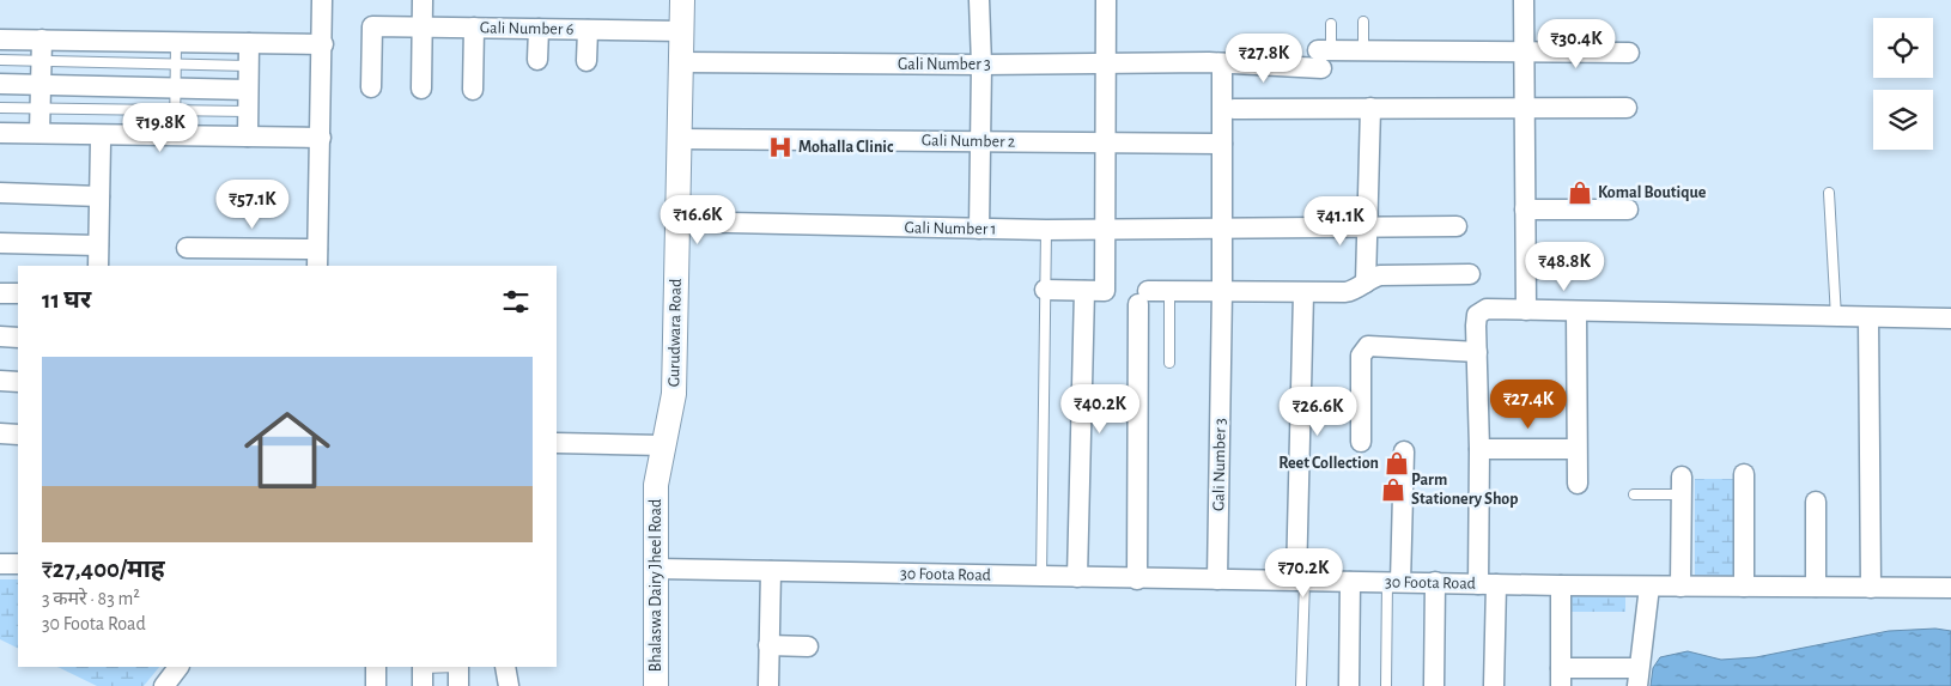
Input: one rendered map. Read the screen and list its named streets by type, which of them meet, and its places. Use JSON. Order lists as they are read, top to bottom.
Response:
{
  "streets": {
    "street": [
      "Gali Number 6",
      "Gali Number 3",
      "Gali Number 2",
      "Gali Number 1",
      "Gurudwara Road",
      "30 Foota Road",
      "Bhalaswa Dairy Jheel Road"
    ]
  },
  "crossings": [
    ["Gali Number 6", "Gurudwara Road"],
    ["Gali Number 3", "Gali Number 2"],
    ["Gali Number 3", "Gali Number 1"],
    ["Gali Number 3", "Gurudwara Road"],
    ["Gali Number 3", "30 Foota Road"],
    ["Gali Number 2", "Gurudwara Road"],
    ["Gali Number 1", "Gurudwara Road"],
    ["Gurudwara Road", "Bhalaswa Dairy Jheel Road"],
    ["30 Foota Road", "Bhalaswa Dairy Jheel Road"]
  ],
  "places": {
    "hospital": ["Mohalla Clinic"],
    "shop": ["Komal Boutique", "Reet Collection", "Parm Stationery Shop"]
  },
  "page": {
    "price": [
      "₹30.4K",
      "₹27.8K",
      "₹19.8K",
      "₹57.1K",
      "₹16.6K",
      "₹41.1K",
      "₹48.8K",
      "₹27.4K",
      "₹40.2K",
      "₹26.6K",
      "₹70.2K"
    ],
    "heading": "11 घर",
    "list": [
      {
        "name": "₹27,400/माह",
        "note": "3 कमरे · 83 m² · 30 Foota Road"
      }
    ]
  }
}
